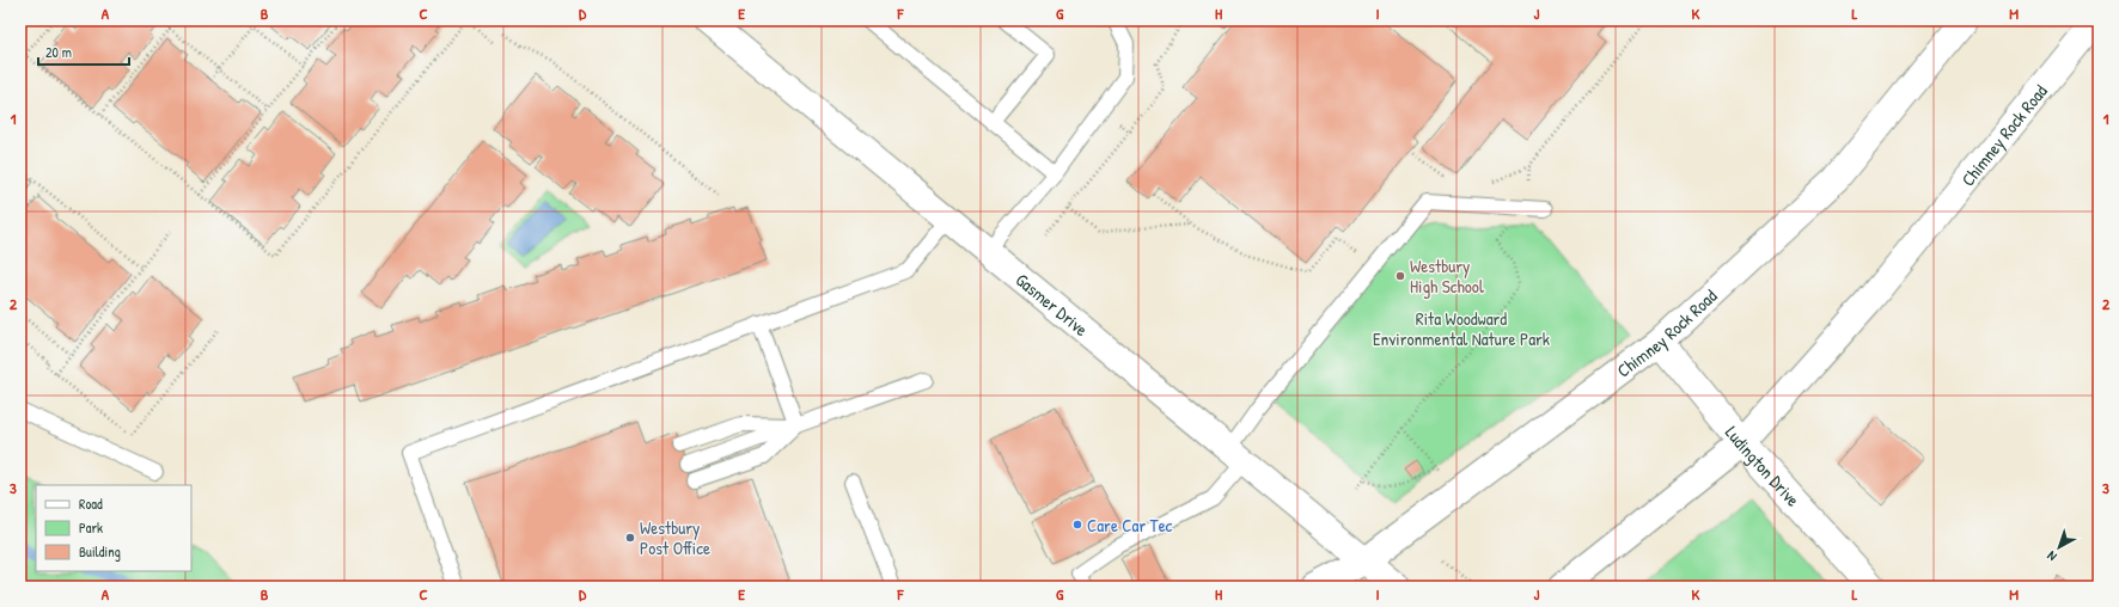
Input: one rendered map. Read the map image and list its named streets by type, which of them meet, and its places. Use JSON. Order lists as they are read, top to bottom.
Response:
{
  "streets": {
    "main road": ["Chimney Rock Road", "Gasmer Drive", "Ludington Drive"]
  },
  "crossings": [
    ["Chimney Rock Road", "Gasmer Drive"],
    ["Chimney Rock Road", "Ludington Drive"]
  ],
  "parks": ["Rita Woodward Environmental Nature Park"],
  "places": ["Westbury High School", "Care Car Tec", "Westbury Post Office"],
  "legend": ["Road", "Park", "Building"],
  "scale_bar": "20 m",
  "north": "bottom left",
  "grid": {
    "columns": [
      "A",
      "B",
      "C",
      "D",
      "E",
      "F",
      "G",
      "H",
      "I",
      "J",
      "K",
      "L",
      "M"
    ],
    "rows": ["1", "2", "3"]
  }
}
